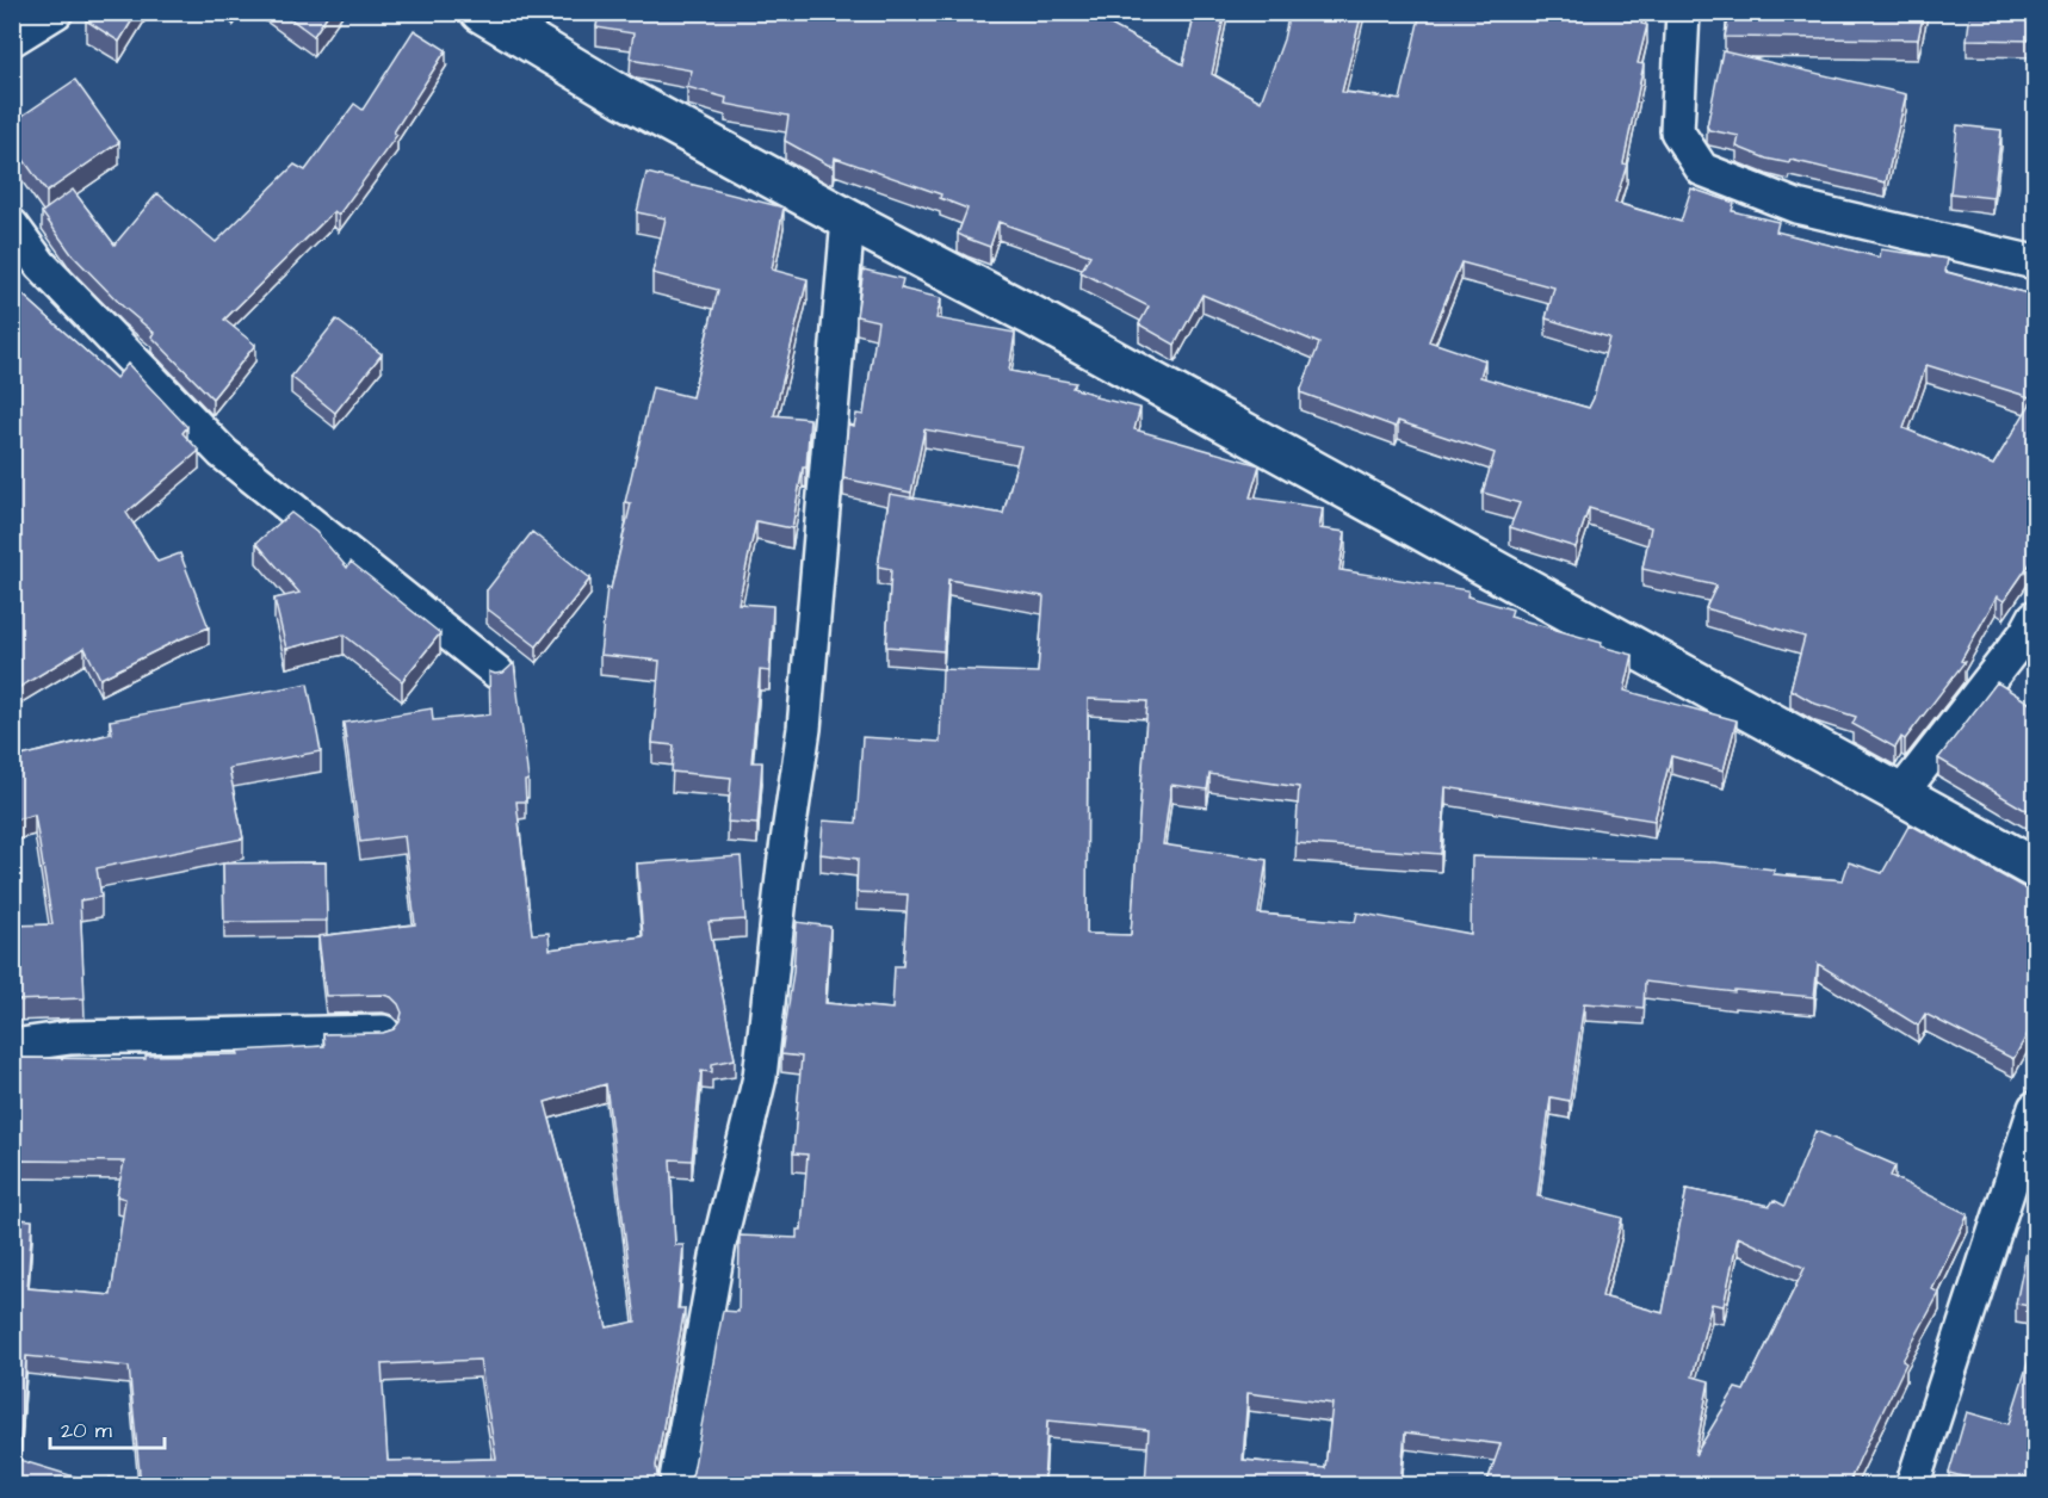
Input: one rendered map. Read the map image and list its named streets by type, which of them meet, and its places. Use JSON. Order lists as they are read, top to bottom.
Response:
{
  "scale_bar": "20 m"
}
